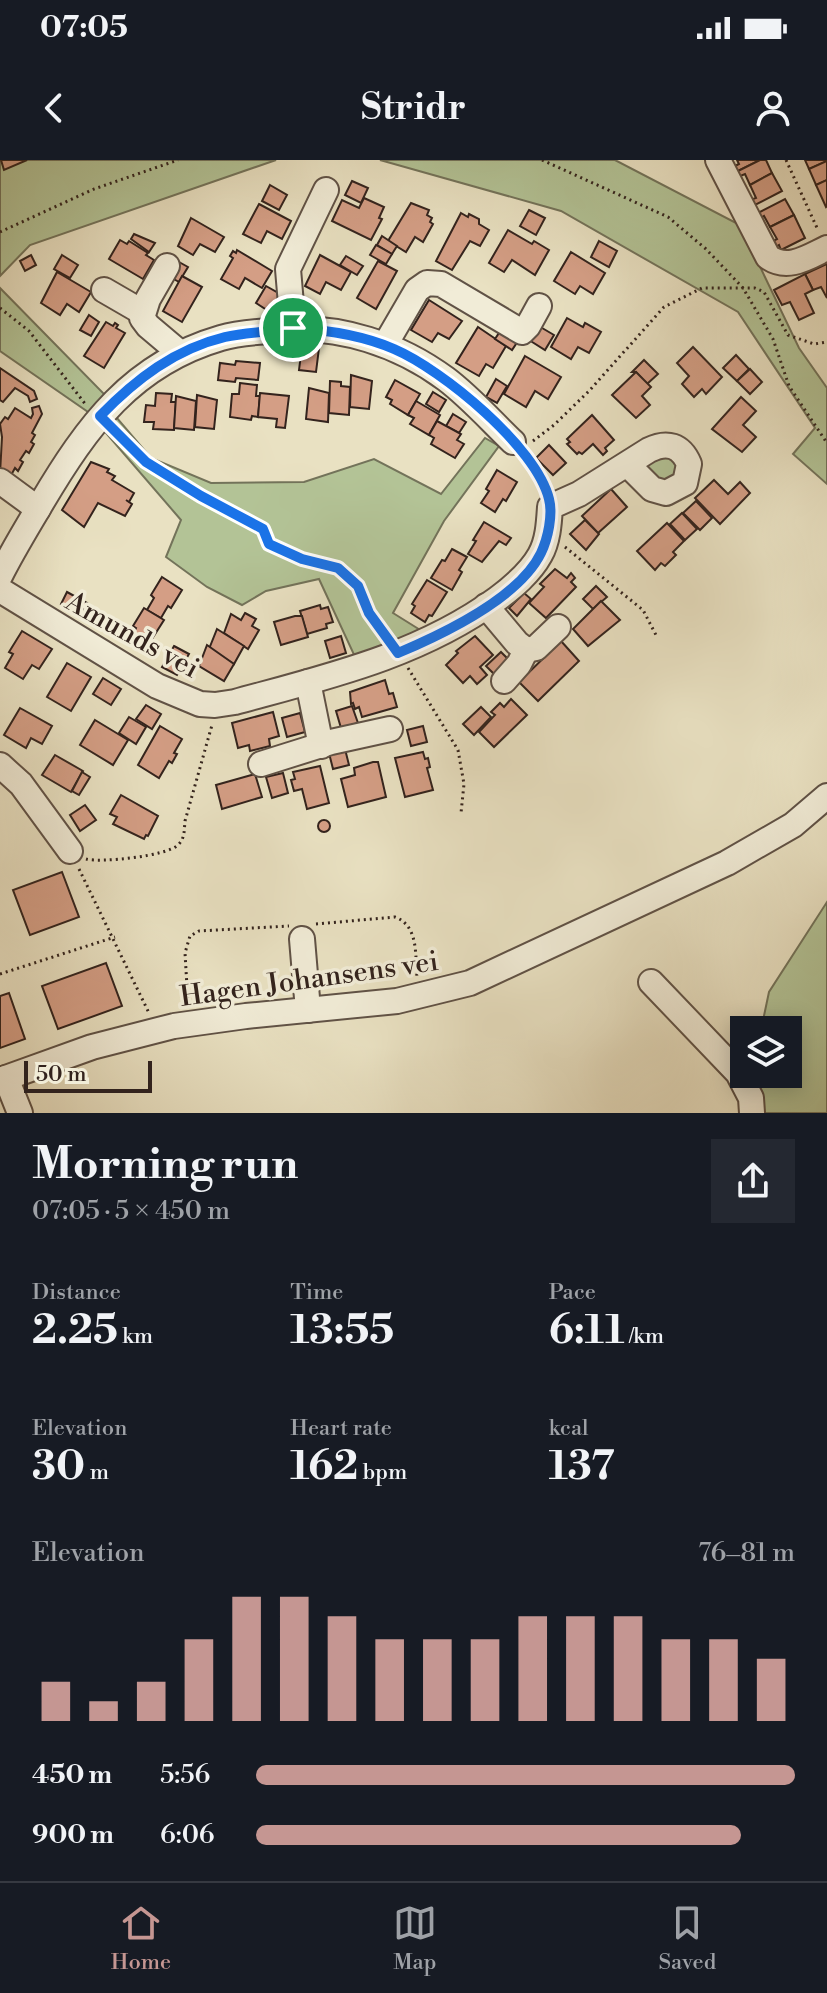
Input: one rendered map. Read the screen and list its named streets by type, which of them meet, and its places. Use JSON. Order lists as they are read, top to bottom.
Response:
{
  "streets": {
    "street": ["Amunds vei", "Hagen Johansens vei"]
  },
  "scale_bar": "50 m",
  "page": {
    "status": "07:05",
    "header": "Stridr",
    "scale": "50 m",
    "heading": ["Morning run", "07:05 · 5 × 450 m"],
    "stats": [
      ["Distance", "2.25 km"],
      ["Time", "13:55"],
      ["Pace", "6:11 /km"],
      ["Elevation", "30 m"],
      ["Heart rate", "162 bpm"],
      ["kcal", "137"]
    ],
    "chart": ["Elevation", "76–81 m"],
    "list": [
      {
        "name": "450 m",
        "note": "5:56"
      },
      {
        "name": "900 m",
        "note": "6:06"
      }
    ],
    "tabs": ["Home", "Map", "Saved"]
  }
}
